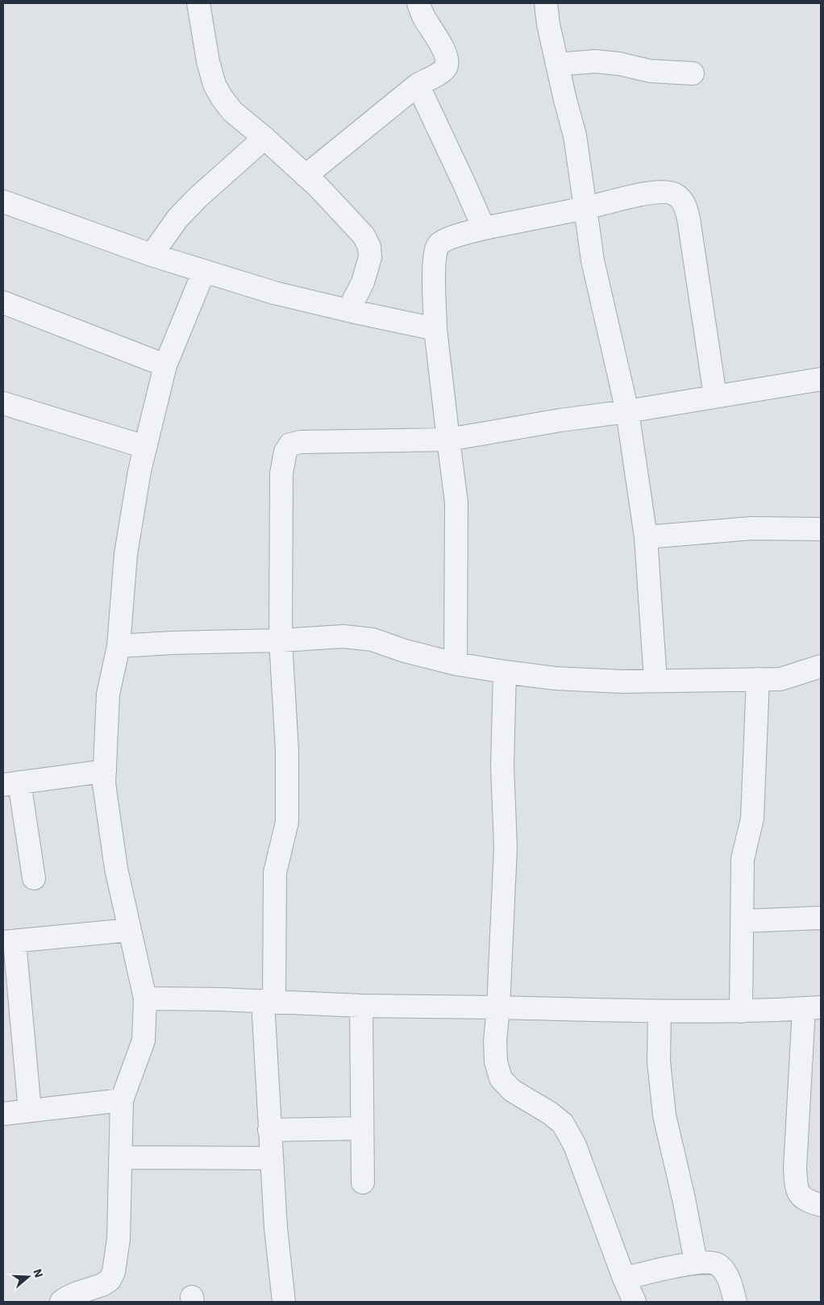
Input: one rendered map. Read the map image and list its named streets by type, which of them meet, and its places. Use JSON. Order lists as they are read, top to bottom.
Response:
{
  "north": "right"
}
